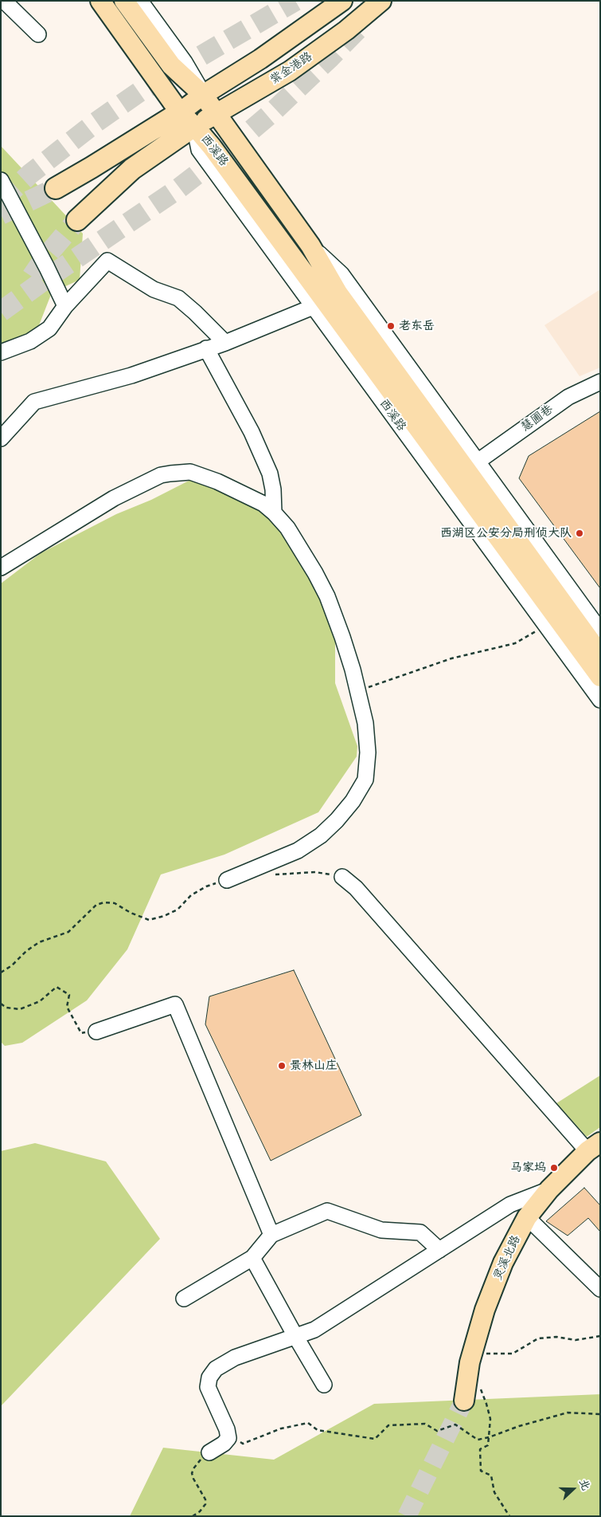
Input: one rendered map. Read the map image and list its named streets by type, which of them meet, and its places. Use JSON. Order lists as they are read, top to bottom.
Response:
{
  "streets": {
    "main road": ["紫金港路", "西溪路", "灵溪北路"],
    "street": ["慧圃巷"]
  },
  "crossings": [
    ["紫金港路", "西溪路"],
    ["西溪路", "慧圃巷"]
  ],
  "places": [
    "老东岳",
    "西湖区公安分局刑侦大队",
    "景林山庄",
    "马家坞"
  ],
  "north": "right"
}
